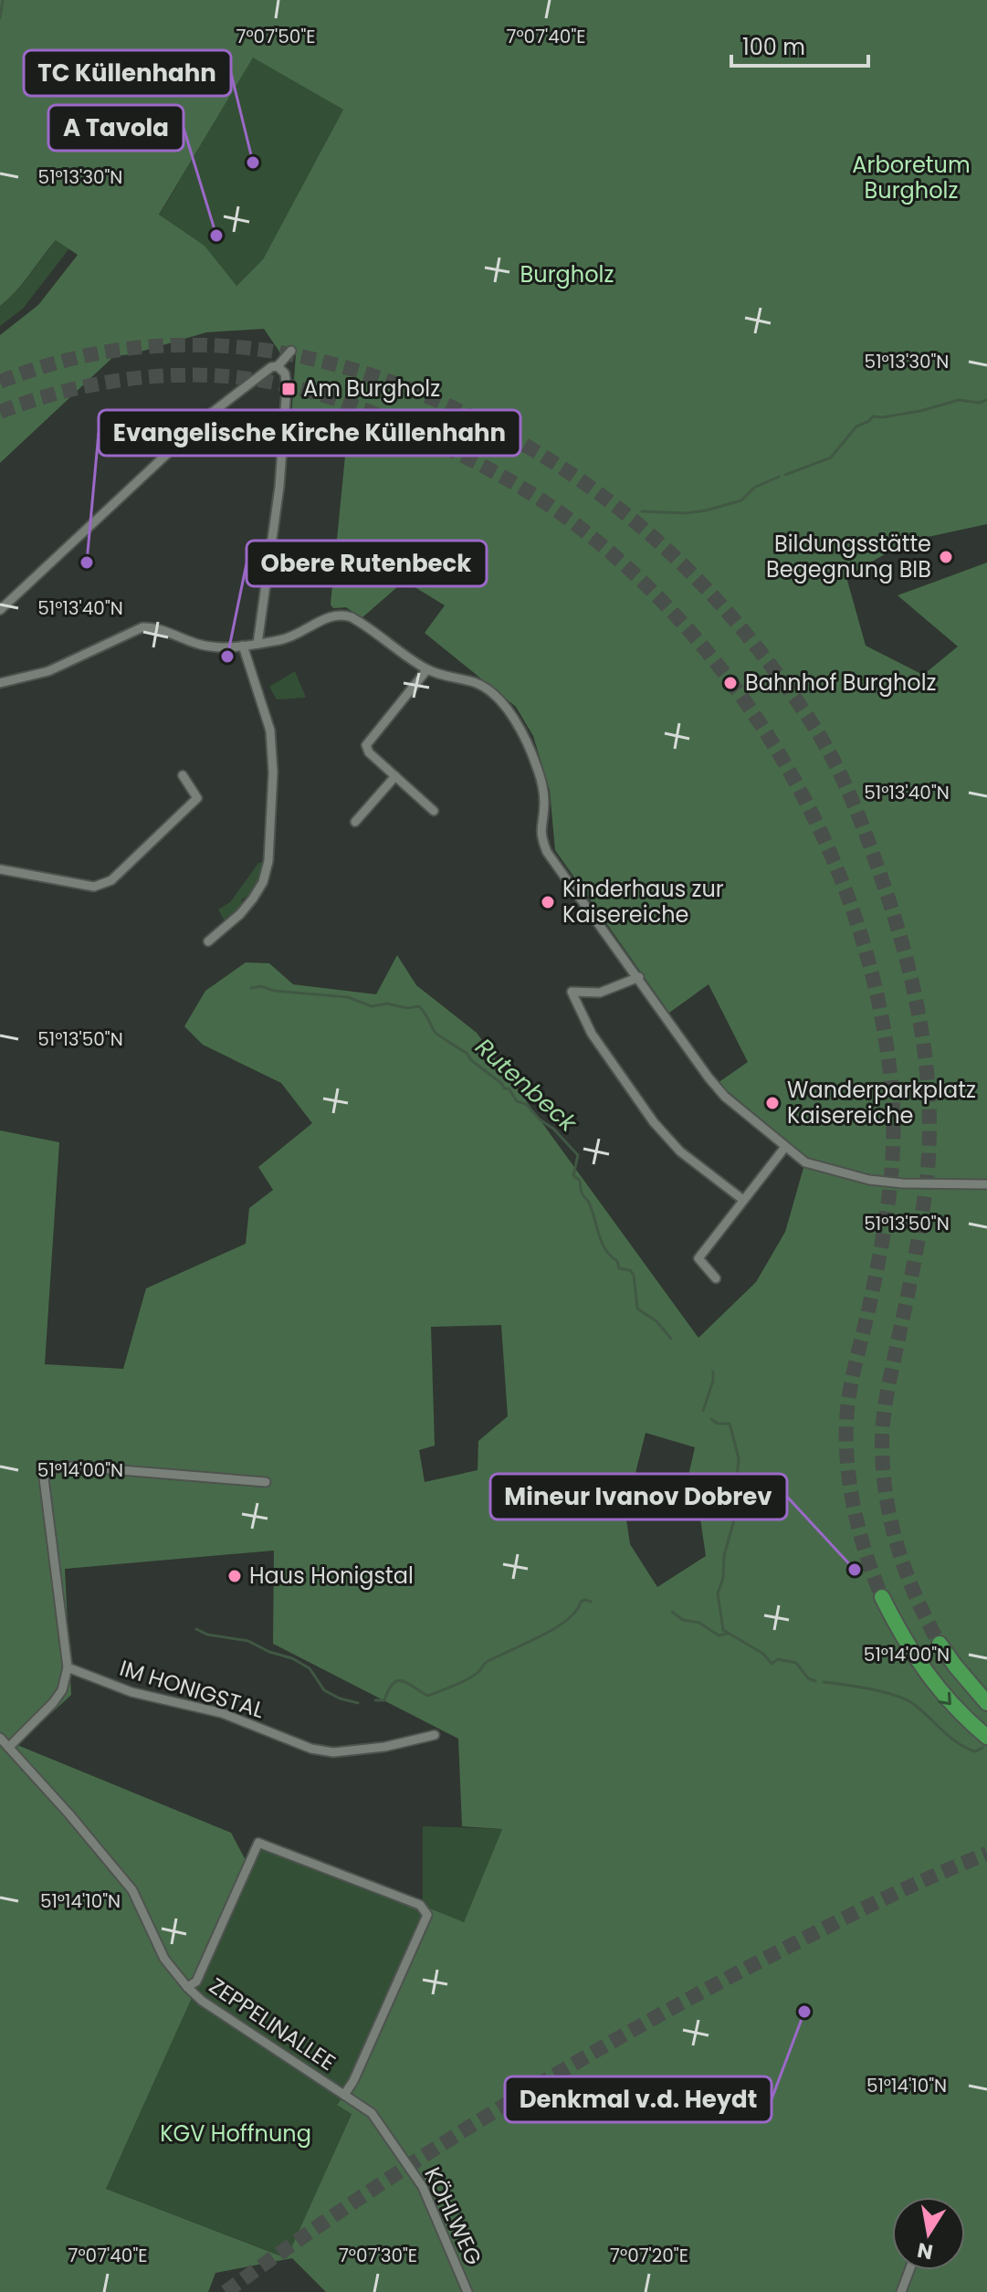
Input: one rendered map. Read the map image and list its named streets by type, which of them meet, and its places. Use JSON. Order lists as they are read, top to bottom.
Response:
{
  "streets": {
    "street": ["IM HONIGSTAL", "ZEPPELINALLEE", "KÖHLWEG"]
  },
  "crossings": [
    ["ZEPPELINALLEE", "KÖHLWEG"]
  ],
  "water": ["Rutenbeck"],
  "parks": ["Arboretum Burgholz", "Burgholz", "KGV Hoffnung"],
  "places": {
    "other": [
      "TC Küllenhahn",
      "A Tavola",
      "Bildungsstätte Begegnung BIB",
      "Evangelische Kirche Küllenhahn",
      "Obere Rutenbeck",
      "Bahnhof Burgholz",
      "Kinderhaus zur Kaisereiche",
      "Wanderparkplatz Kaisereiche",
      "Mineur Ivanov Dobrev",
      "Haus Honigstal",
      "Denkmal v.d. Heydt"
    ],
    "transit": ["Am Burgholz"]
  },
  "scale_bar": "100 m",
  "north": "bottom",
  "coordinates": [
    "7°07'40\"E",
    "7°07'50\"E",
    "51°13'30\"N",
    "51°13'40\"N",
    "51°13'50\"N",
    "51°14'00\"N",
    "51°14'10\"N",
    "7°07'30\"E",
    "7°07'20\"E"
  ]
}
